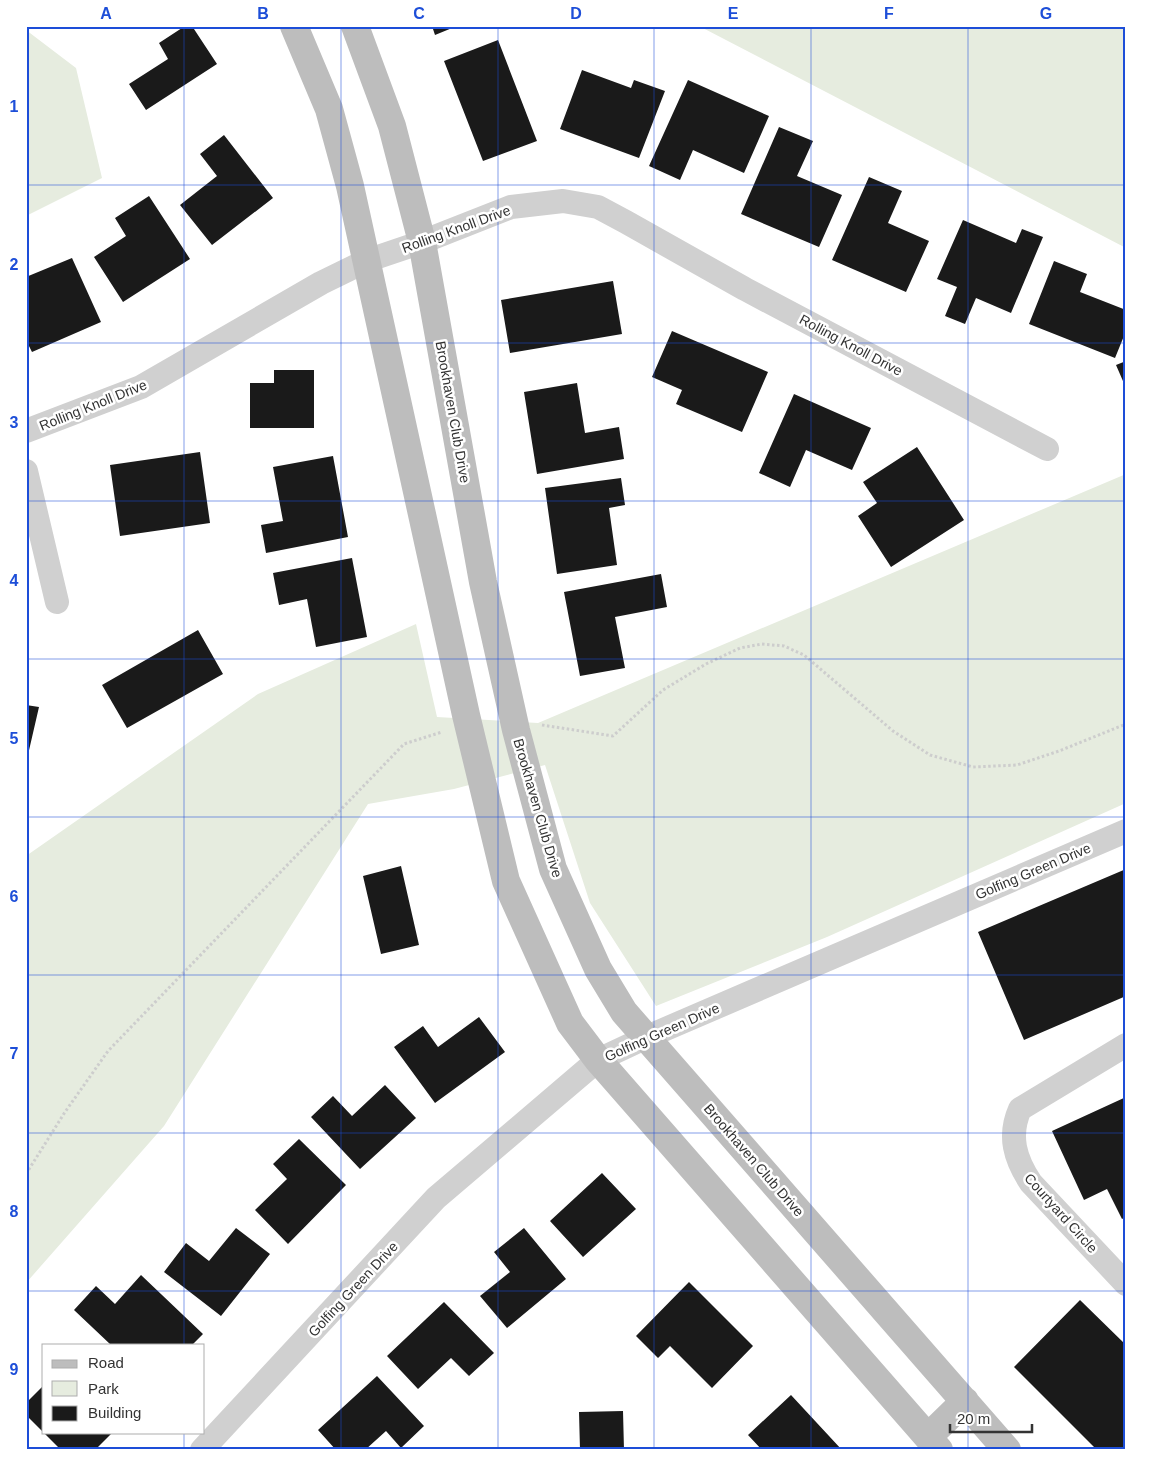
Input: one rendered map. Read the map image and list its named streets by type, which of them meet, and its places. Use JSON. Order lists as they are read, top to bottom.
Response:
{
  "streets": {
    "main road": ["Brookhaven Club Drive"],
    "street": ["Rolling Knoll Drive", "Golfing Green Drive", "Courtyard Circle"]
  },
  "crossings": [
    ["Rolling Knoll Drive", "Brookhaven Club Drive"],
    ["Brookhaven Club Drive", "Golfing Green Drive"]
  ],
  "legend": ["Road", "Park", "Building"],
  "scale_bar": "20 m",
  "grid": {
    "columns": [
      "A",
      "B",
      "C",
      "D",
      "E",
      "F",
      "G"
    ],
    "rows": [
      "1",
      "2",
      "3",
      "4",
      "5",
      "6",
      "7",
      "8",
      "9"
    ]
  }
}
